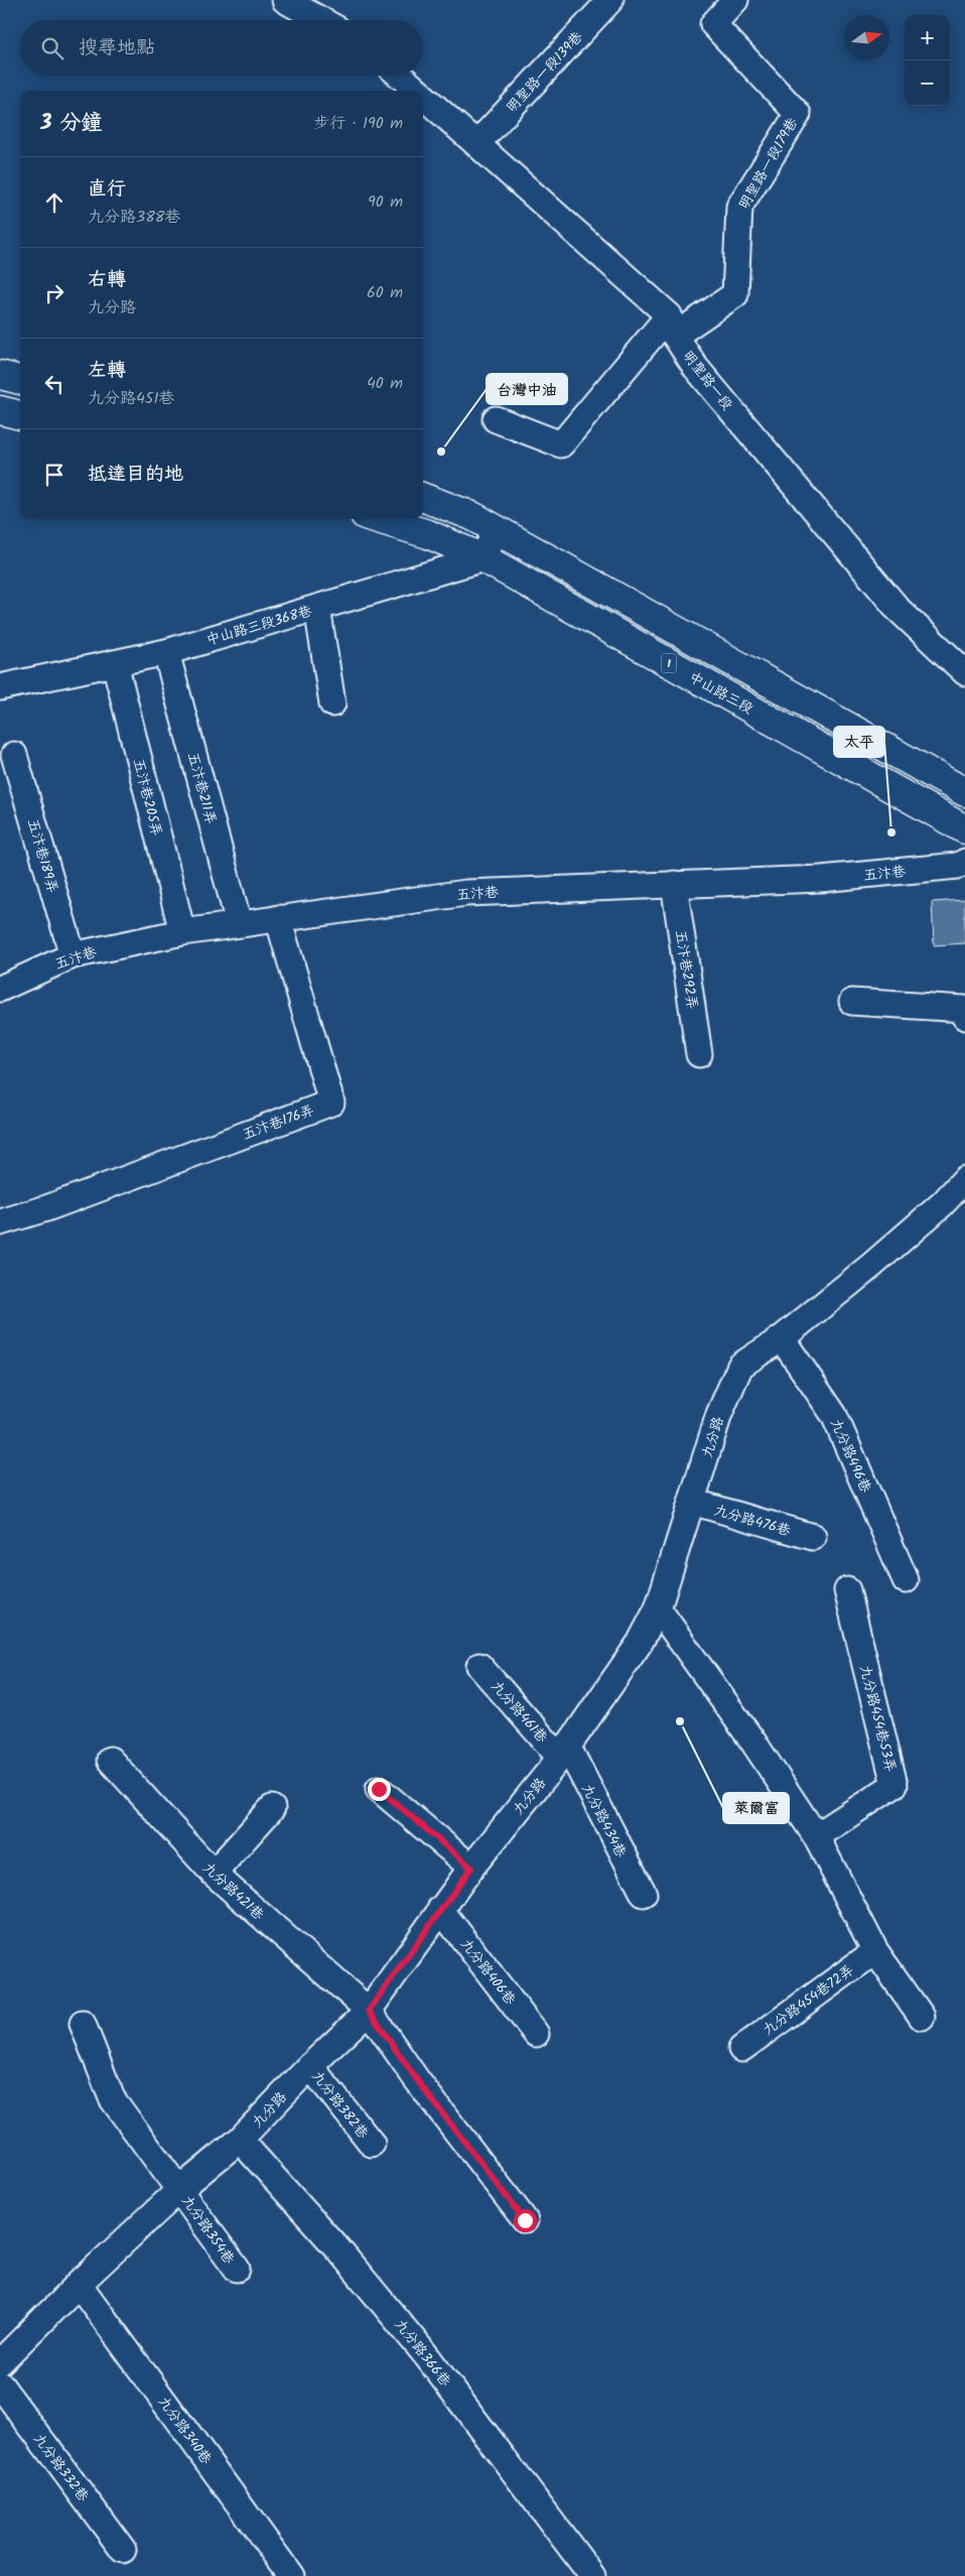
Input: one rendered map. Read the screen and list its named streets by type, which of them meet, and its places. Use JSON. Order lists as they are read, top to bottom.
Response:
{
  "streets": {
    "main road": ["1", "中山路三段"],
    "street": [
      "明聖路一段139巷",
      "明聖路一段179巷",
      "明聖路一段",
      "中山路三段368巷",
      "五汴巷211弄",
      "五汴巷205弄",
      "五汴巷189弄",
      "五汴巷",
      "五汴巷292弄",
      "五汴巷176弄",
      "九分路",
      "九分路496巷",
      "九分路476巷",
      "九分路461巷",
      "九分路454巷53弄",
      "九分路434巷",
      "九分路421巷",
      "九分路406巷",
      "九分路454巷72弄",
      "九分路382巷",
      "九分路354巷",
      "九分路366巷",
      "九分路340巷",
      "九分路332巷"
    ]
  },
  "crossings": [
    ["明聖路一段139巷", "明聖路一段"],
    ["明聖路一段179巷", "明聖路一段"],
    ["中山路三段368巷", "中山路三段"],
    ["中山路三段368巷", "五汴巷211弄"],
    ["中山路三段368巷", "五汴巷205弄"],
    ["五汴巷211弄", "五汴巷"],
    ["五汴巷205弄", "五汴巷"],
    ["五汴巷189弄", "五汴巷"],
    ["五汴巷", "五汴巷292弄"],
    ["五汴巷", "五汴巷176弄"],
    ["九分路", "九分路496巷"],
    ["九分路", "九分路476巷"],
    ["九分路", "九分路461巷"],
    ["九分路", "九分路434巷"],
    ["九分路", "九分路421巷"],
    ["九分路", "九分路406巷"],
    ["九分路", "九分路382巷"],
    ["九分路", "九分路354巷"],
    ["九分路", "九分路366巷"],
    ["九分路", "九分路340巷"],
    ["九分路461巷", "九分路434巷"]
  ],
  "places": ["台灣中油", "太平", "萊爾富"],
  "north": "right",
  "page": {
    "map_buttons": ["+", "−"],
    "search": "搜尋地點",
    "heading": ["3 分鐘", "步行 · 190 m"],
    "list": [
      ["直行", "九分路388巷", "90 m"],
      ["右轉", "九分路", "60 m"],
      ["左轉", "九分路451巷", "40 m"],
      "抵達目的地"
    ]
  }
}
